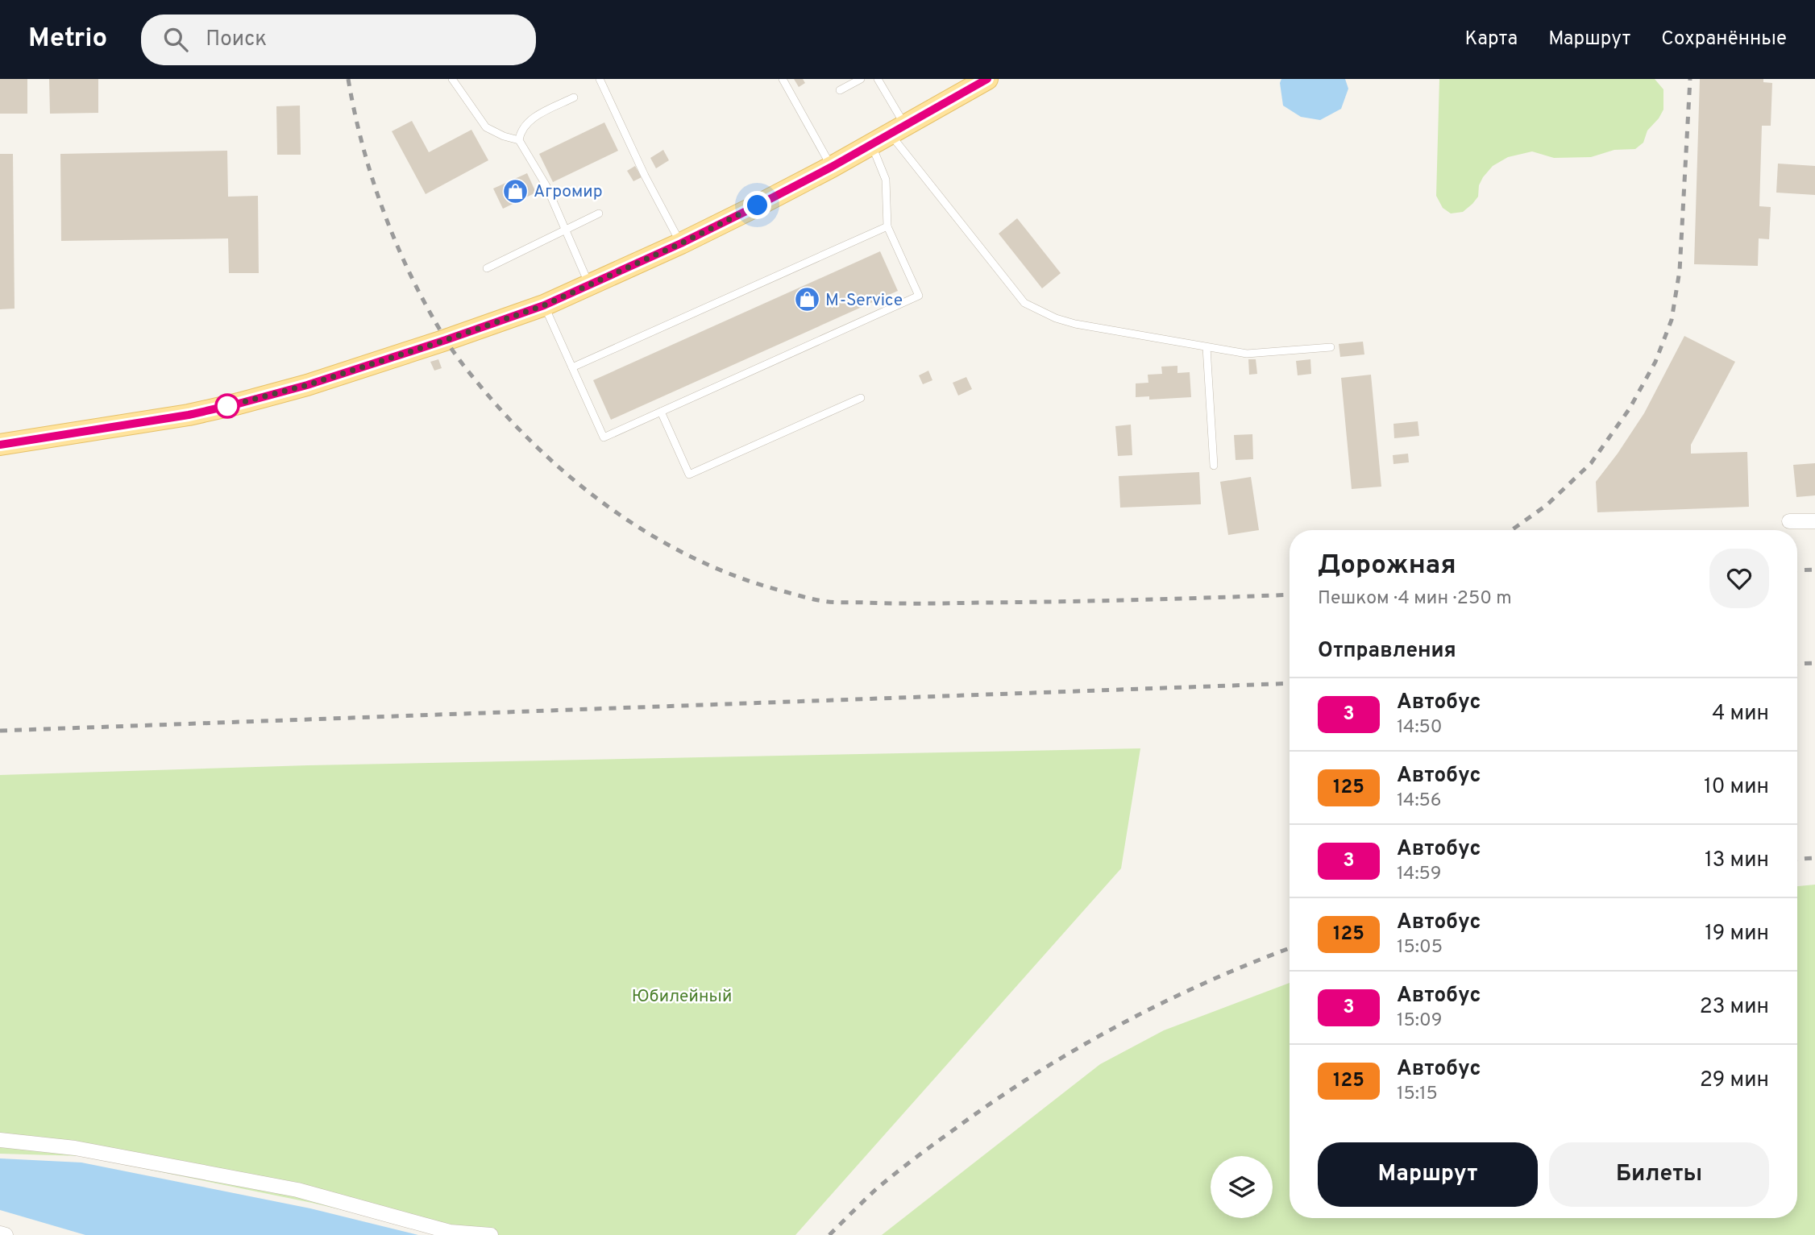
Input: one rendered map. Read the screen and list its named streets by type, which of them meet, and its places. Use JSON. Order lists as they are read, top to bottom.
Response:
{
  "parks": ["Юбилейный"],
  "places": {
    "shop": ["Агромир", "M-Service"]
  },
  "lines": ["bus line 3"],
  "page": {
    "header": "Metrio",
    "search": "Поиск",
    "nav": ["Карта", "Маршрут", "Сохранённые"],
    "heading": [
      ["Дорожная", "Пешком · 4 мин · 250 m"],
      "Отправления"
    ],
    "list": [
      {
        "mark": "3",
        "name": "Автобус",
        "note": "14:50",
        "value": "4 мин"
      },
      {
        "mark": "125",
        "name": "Автобус",
        "note": "14:56",
        "value": "10 мин"
      },
      {
        "mark": "3",
        "name": "Автобус",
        "note": "14:59",
        "value": "13 мин"
      },
      {
        "mark": "125",
        "name": "Автобус",
        "note": "15:05",
        "value": "19 мин"
      },
      {
        "mark": "3",
        "name": "Автобус",
        "note": "15:09",
        "value": "23 мин"
      },
      {
        "mark": "125",
        "name": "Автобус",
        "note": "15:15",
        "value": "29 мин"
      }
    ],
    "buttons": ["Маршрут", "Билеты"]
  }
}
